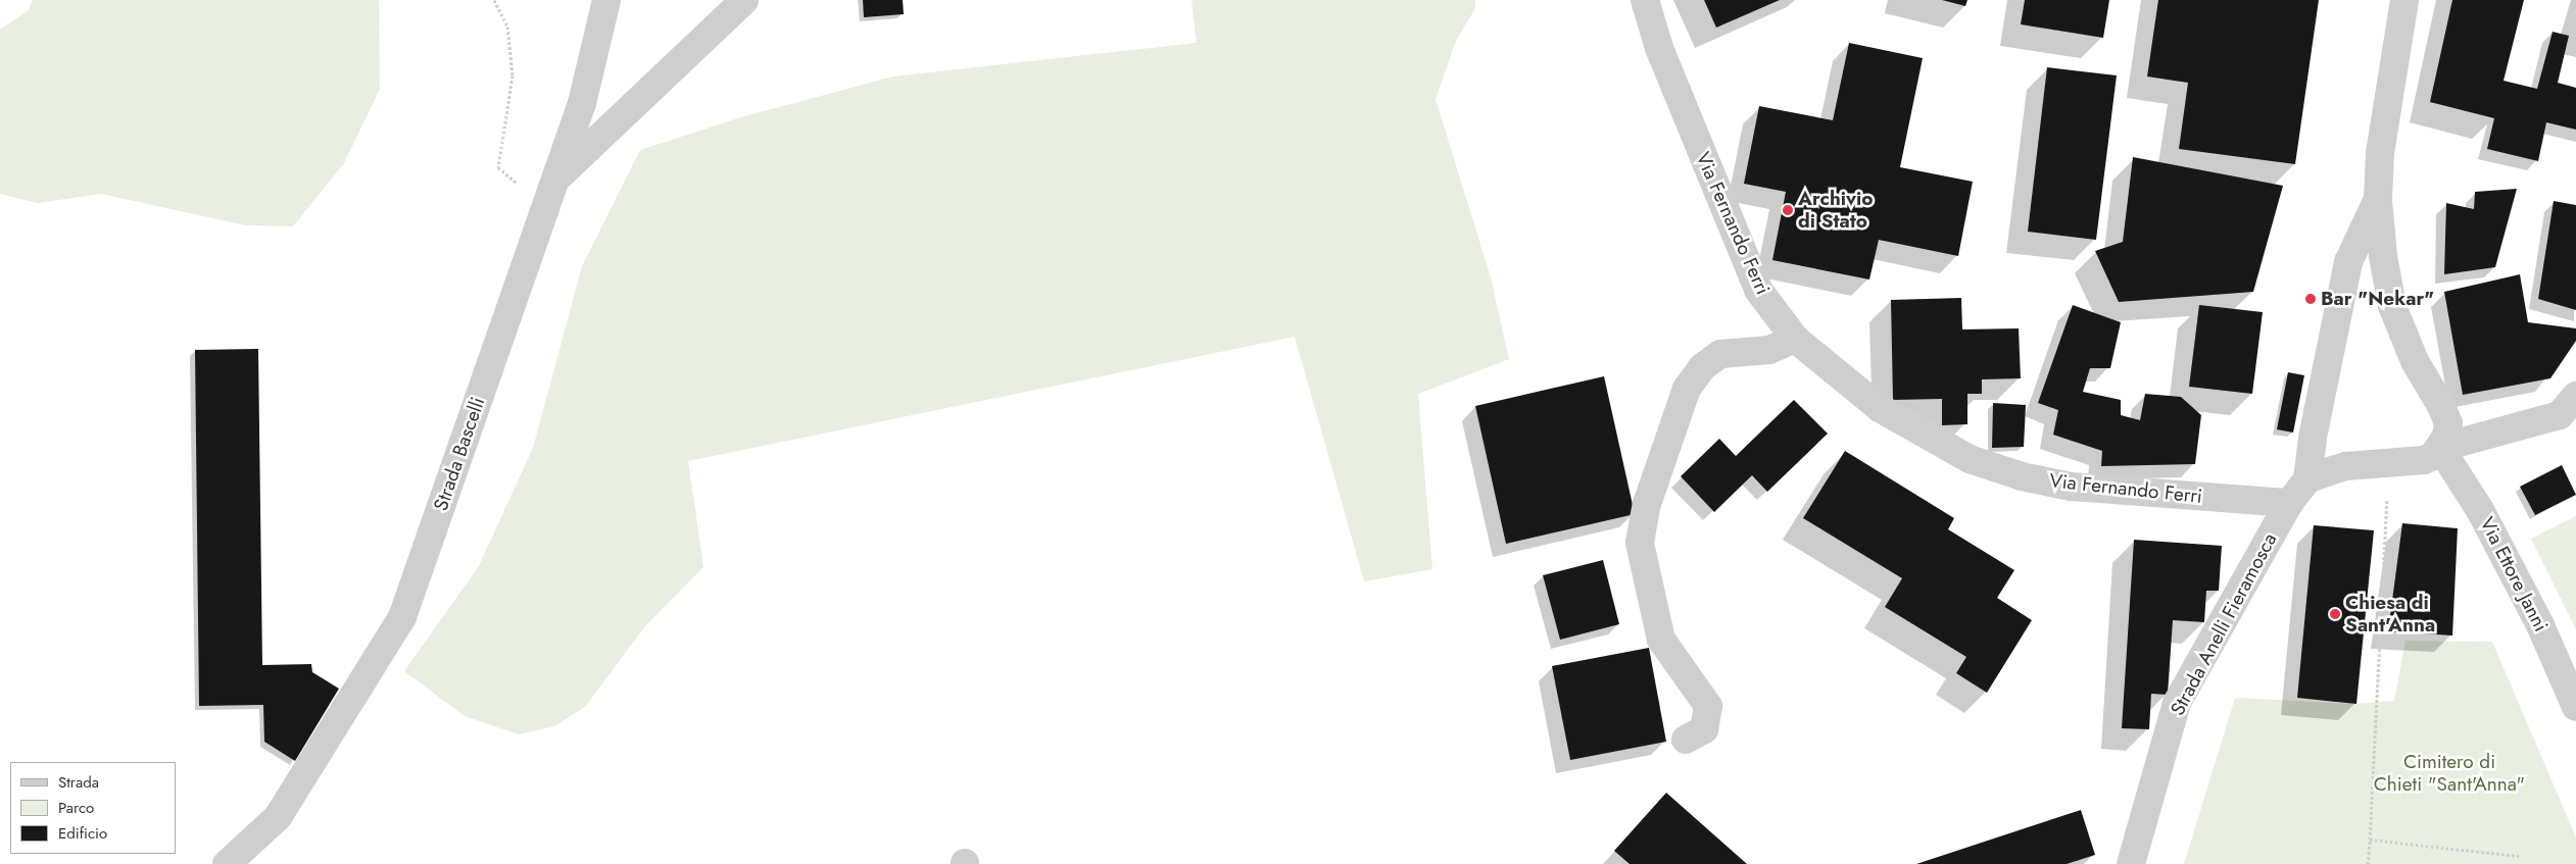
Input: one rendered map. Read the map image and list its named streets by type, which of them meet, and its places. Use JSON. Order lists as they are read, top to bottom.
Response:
{
  "streets": {
    "street": [
      "Via Fernando Ferri",
      "Strada Bascelli",
      "Via Ettore Janni",
      "Strada Anelli Fieramosca"
    ]
  },
  "crossings": [
    ["Via Fernando Ferri", "Strada Anelli Fieramosca"]
  ],
  "parks": ["Cimitero di Chieti \"Sant'Anna\""],
  "places": ["Archivio di Stato", "Bar \"Nekar\"", "Chiesa di Sant'Anna"],
  "legend": ["Strada", "Parco", "Edificio"]
}
